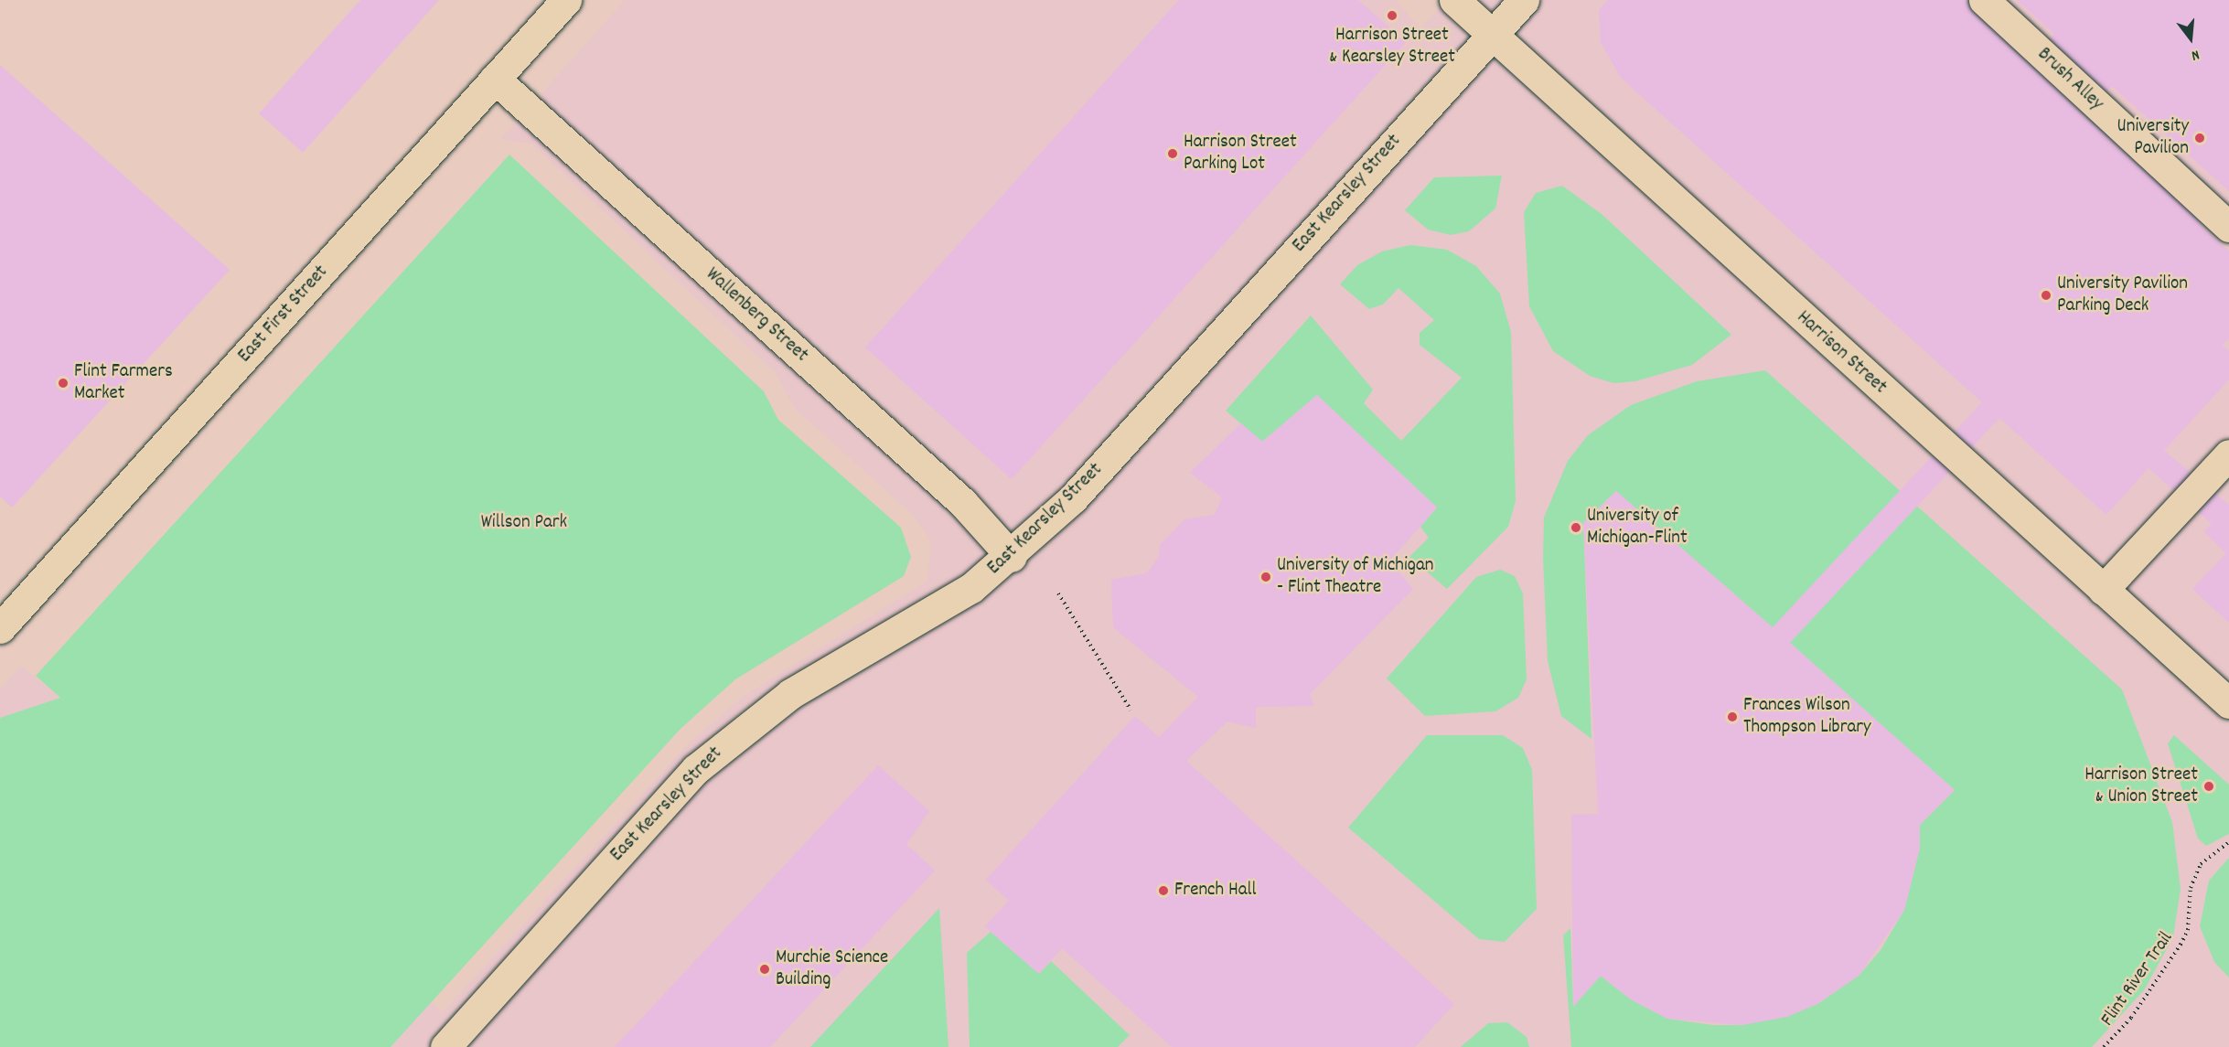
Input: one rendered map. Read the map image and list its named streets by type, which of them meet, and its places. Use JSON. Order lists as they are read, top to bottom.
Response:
{
  "streets": {
    "street": [
      "Brush Alley",
      "East Kearsley Street",
      "East First Street",
      "Wallenberg Street",
      "Harrison Street"
    ],
    "path": ["Flint River Trail"]
  },
  "crossings": [
    ["East Kearsley Street", "Wallenberg Street"],
    ["East Kearsley Street", "Harrison Street"],
    ["East First Street", "Wallenberg Street"]
  ],
  "parks": ["Willson Park"],
  "places": [
    "Harrison Street & Kearsley Street",
    "University Pavilion",
    "Harrison Street Parking Lot",
    "University Pavilion Parking Deck",
    "Flint Farmers Market",
    "University of Michigan-Flint",
    "University of Michigan - Flint Theatre",
    "Frances Wilson Thompson Library",
    "Harrison Street & Union Street",
    "French Hall",
    "Murchie Science Building"
  ],
  "north": "bottom"
}
